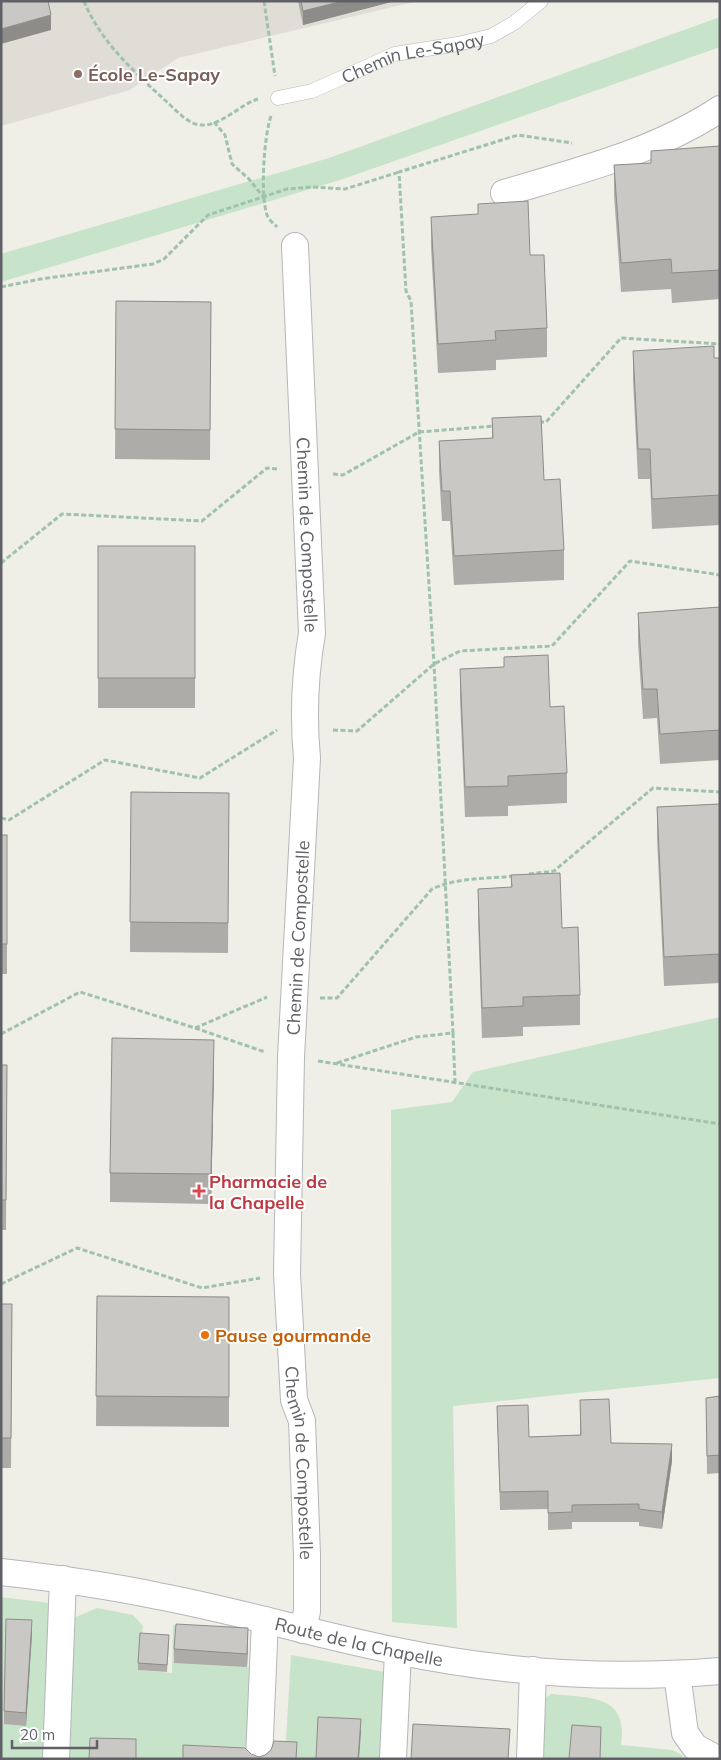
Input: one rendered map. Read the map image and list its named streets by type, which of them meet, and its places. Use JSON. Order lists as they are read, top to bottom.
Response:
{
  "streets": {
    "street": ["Chemin de Compostelle", "Route de la Chapelle"],
    "lane": ["Chemin Le-Sapay"]
  },
  "crossings": [
    ["Chemin de Compostelle", "Route de la Chapelle"]
  ],
  "places": {
    "other": ["École Le-Sapay", "Pause gourmande"],
    "health": ["Pharmacie de la Chapelle"]
  },
  "scale_bar": "20 m"
}
